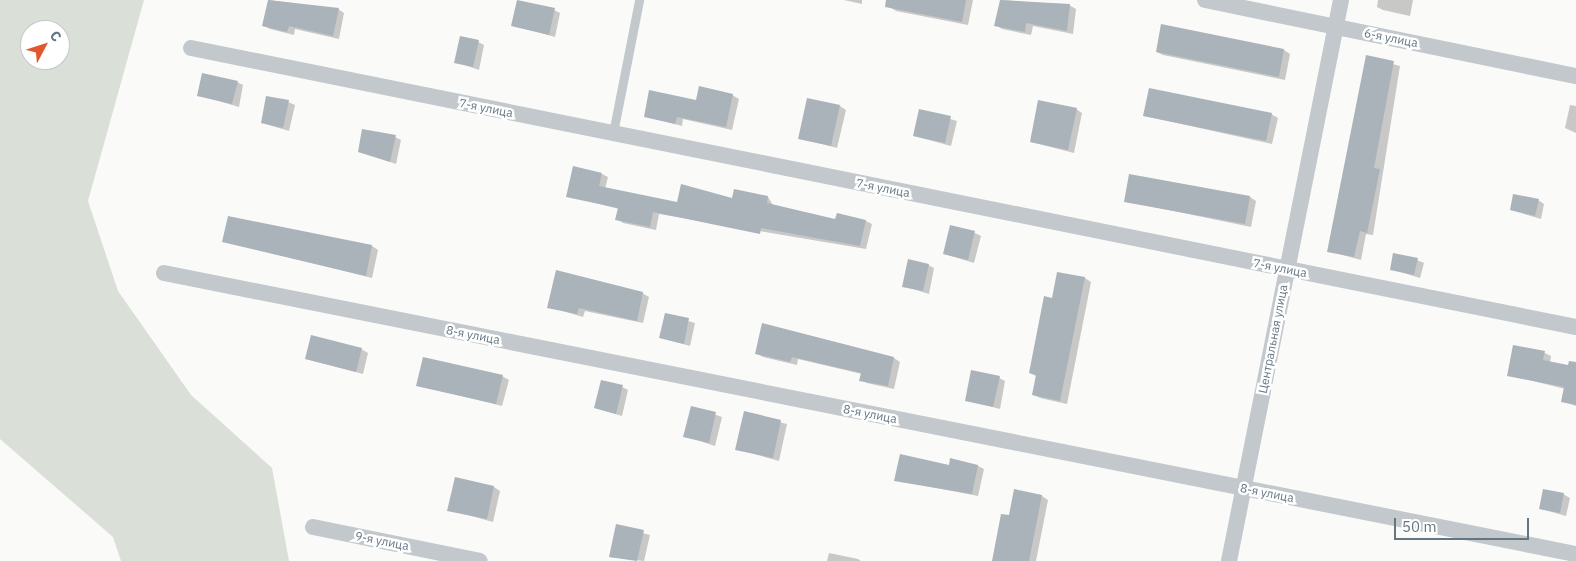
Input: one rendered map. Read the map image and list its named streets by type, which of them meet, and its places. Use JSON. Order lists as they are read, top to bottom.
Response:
{
  "streets": {
    "street": [
      "6-я улица",
      "7-я улица",
      "8-я улица",
      "Центральная улица",
      "9-я улица"
    ]
  },
  "crossings": [
    ["6-я улица", "Центральная улица"],
    ["7-я улица", "Центральная улица"],
    ["8-я улица", "Центральная улица"]
  ],
  "scale_bar": "50 m",
  "north": "top right"
}
